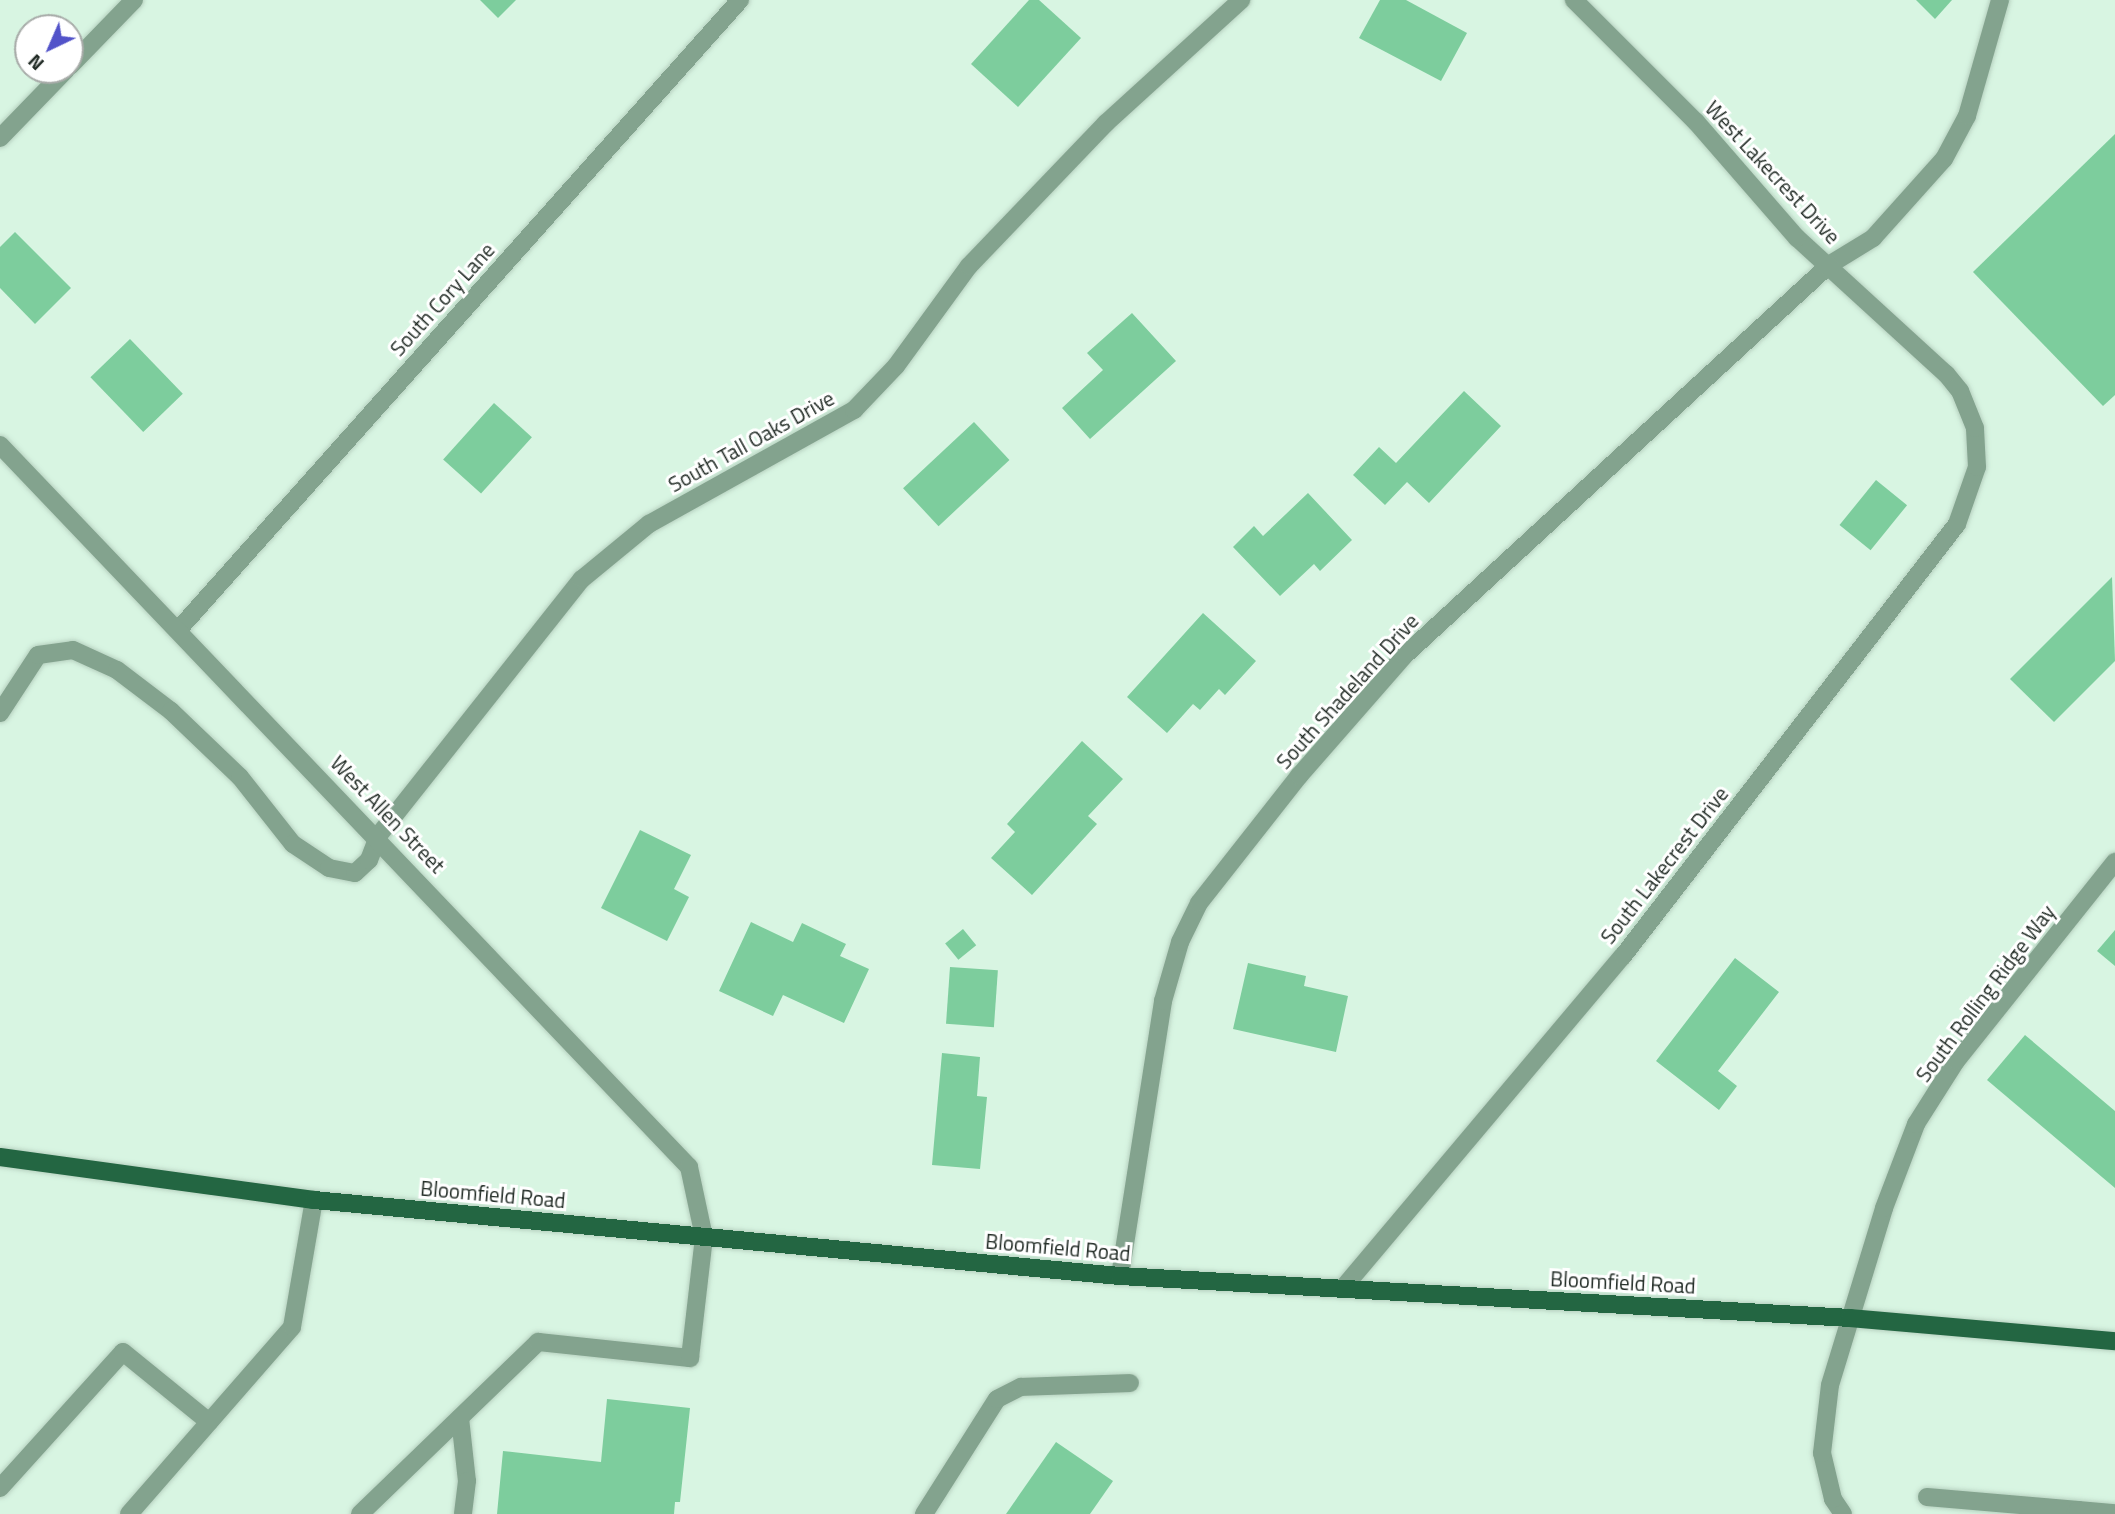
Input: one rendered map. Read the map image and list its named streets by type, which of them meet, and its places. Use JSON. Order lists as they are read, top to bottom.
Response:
{
  "streets": {
    "main road": ["Bloomfield Road"],
    "street": [
      "West Lakecrest Drive",
      "South Cory Lane",
      "South Tall Oaks Drive",
      "South Shadeland Drive",
      "West Allen Street",
      "South Lakecrest Drive",
      "South Rolling Ridge Way"
    ]
  },
  "crossings": [
    ["West Lakecrest Drive", "South Shadeland Drive"],
    ["West Lakecrest Drive", "South Lakecrest Drive"],
    ["South Cory Lane", "West Allen Street"],
    ["South Tall Oaks Drive", "West Allen Street"],
    ["South Shadeland Drive", "Bloomfield Road"],
    ["West Allen Street", "Bloomfield Road"],
    ["South Lakecrest Drive", "Bloomfield Road"],
    ["South Rolling Ridge Way", "Bloomfield Road"]
  ],
  "north": "bottom left"
}
